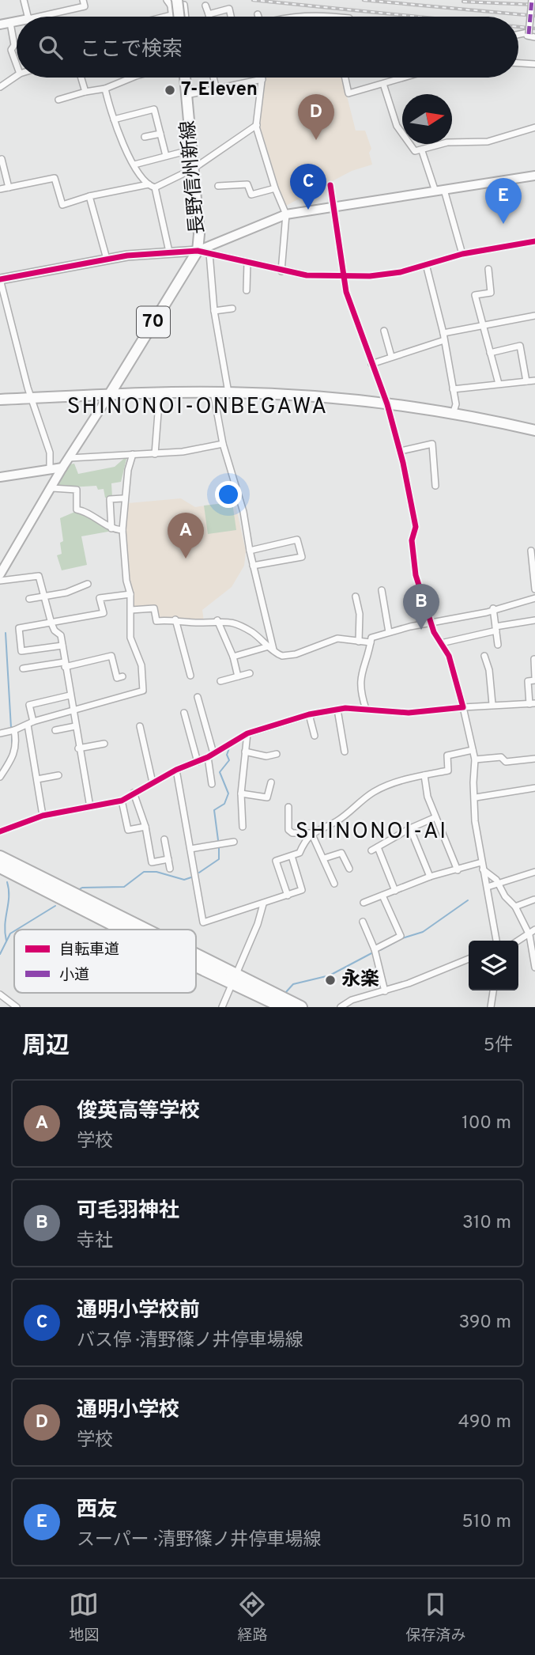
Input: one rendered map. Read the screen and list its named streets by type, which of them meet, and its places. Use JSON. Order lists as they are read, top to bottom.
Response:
{
  "streets": {
    "main road": ["長野信州新線", "70"]
  },
  "districts": ["SHINONOI-ONBEGAWA", "SHINONOI-AI"],
  "places": ["7-Eleven", "永楽"],
  "legend": ["自転車道", "小道"],
  "north": "right",
  "page": {
    "search": "ここで検索",
    "pins": [
      "D",
      "C",
      "E",
      "A",
      "B"
    ],
    "heading": ["周辺", "5件"],
    "list": [
      {
        "mark": "A",
        "name": "俊英高等学校",
        "note": "学校",
        "value": "100 m"
      },
      {
        "mark": "B",
        "name": "可毛羽神社",
        "note": "寺社",
        "value": "310 m"
      },
      {
        "mark": "C",
        "name": "通明小学校前",
        "note": "バス停 · 清野篠ノ井停車場線",
        "value": "390 m"
      },
      {
        "mark": "D",
        "name": "通明小学校",
        "note": "学校",
        "value": "490 m"
      },
      {
        "mark": "E",
        "name": "西友",
        "note": "スーパー · 清野篠ノ井停車場線",
        "value": "510 m"
      }
    ],
    "nav": ["地図", "経路", "保存済み"]
  }
}
